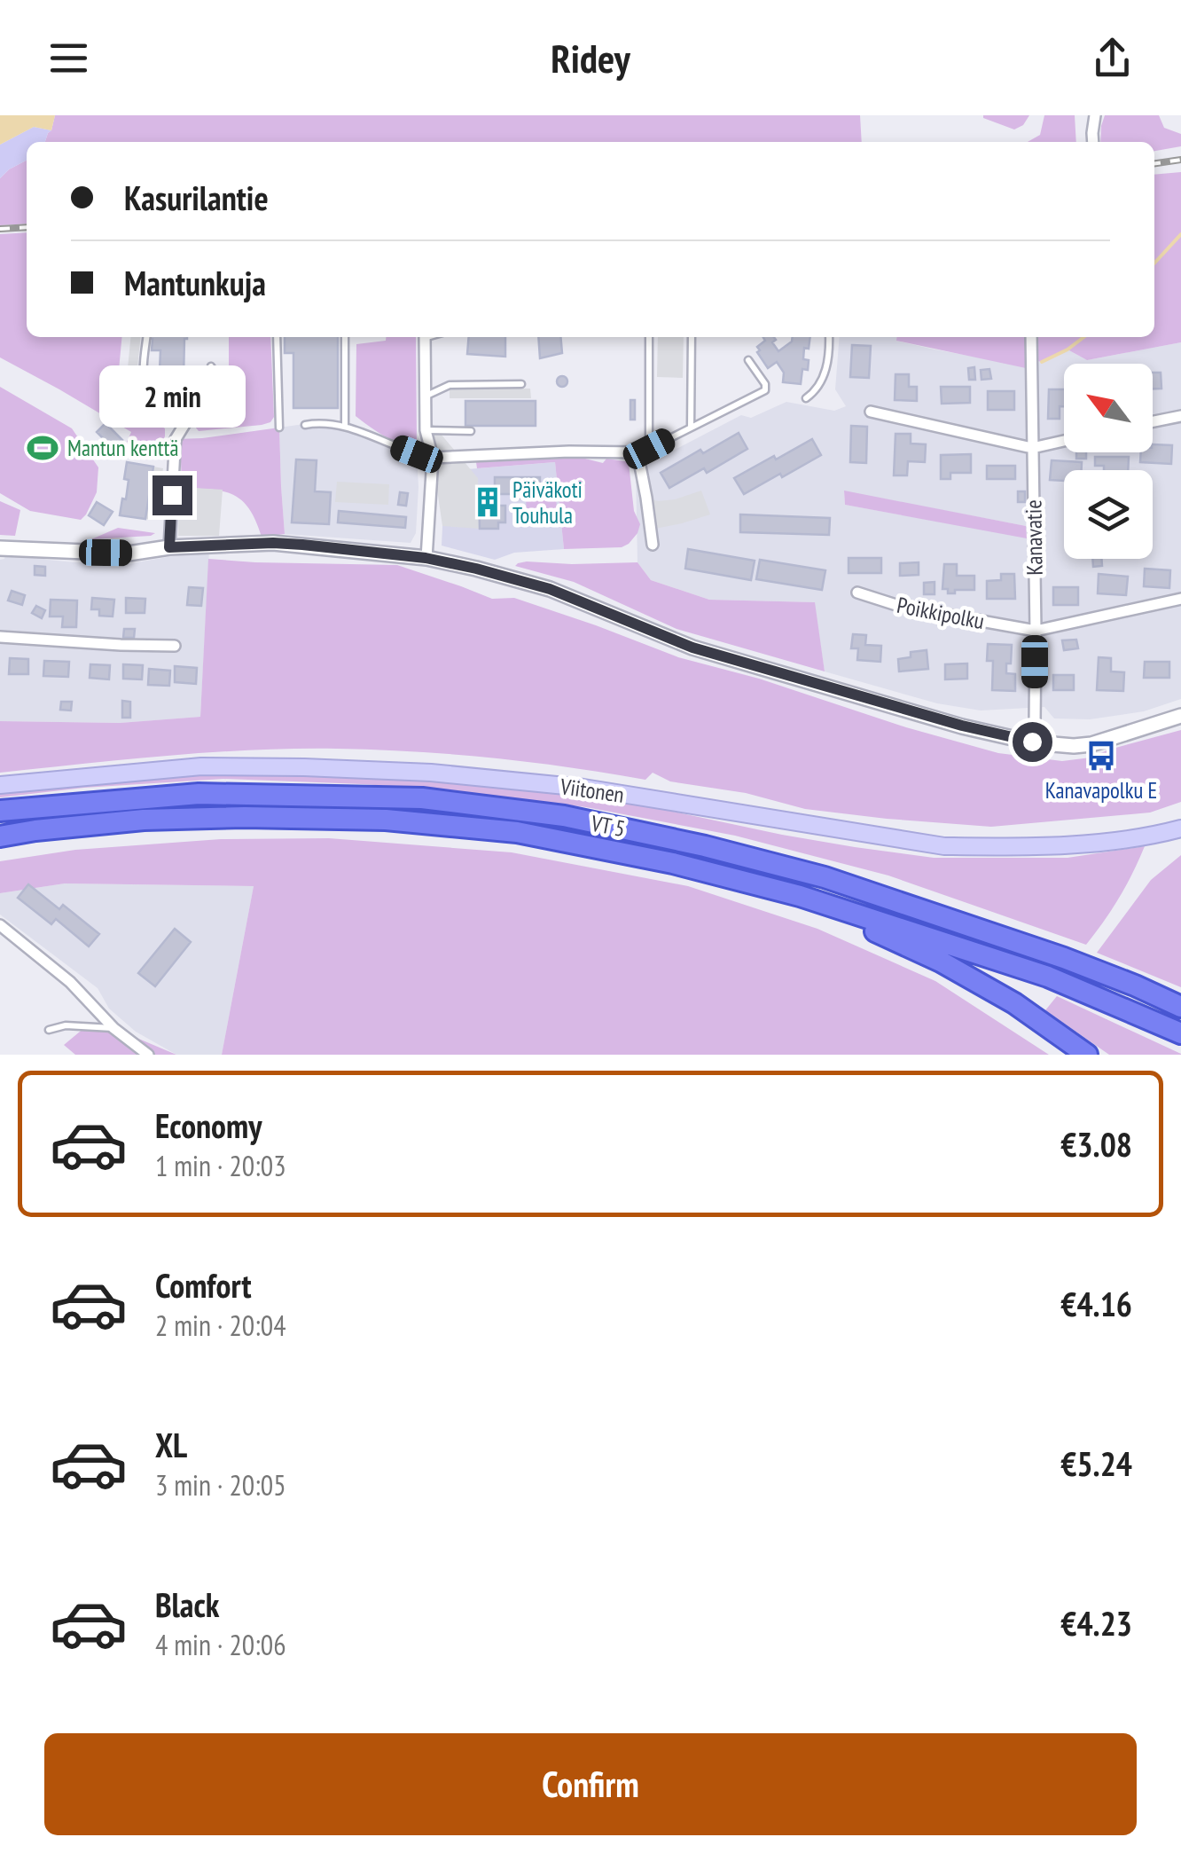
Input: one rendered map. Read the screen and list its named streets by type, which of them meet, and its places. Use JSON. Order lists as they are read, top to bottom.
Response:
{
  "streets": {
    "highway": ["VT 5"],
    "main road": ["Viitonen"],
    "street": ["Kanavatie", "Poikkipolku"]
  },
  "crossings": [
    ["Kanavatie", "Poikkipolku"]
  ],
  "places": {
    "sports": ["Mantun kenttä"],
    "building": ["Päiväkoti Touhula"],
    "bus stop": ["Kanavapolku E"]
  },
  "north": "top left",
  "page": {
    "header": "Ridey",
    "banner": ["Kasurilantie", "Mantunkuja"],
    "bubble": "2 min",
    "list": [
      {
        "name": "Economy",
        "note": "1 min · 20:03",
        "value": "€3.08"
      },
      {
        "name": "Comfort",
        "note": "2 min · 20:04",
        "value": "€4.16"
      },
      {
        "name": "XL",
        "note": "3 min · 20:05",
        "value": "€5.24"
      },
      {
        "name": "Black",
        "note": "4 min · 20:06",
        "value": "€4.23"
      }
    ],
    "buttons": "Confirm"
  }
}
